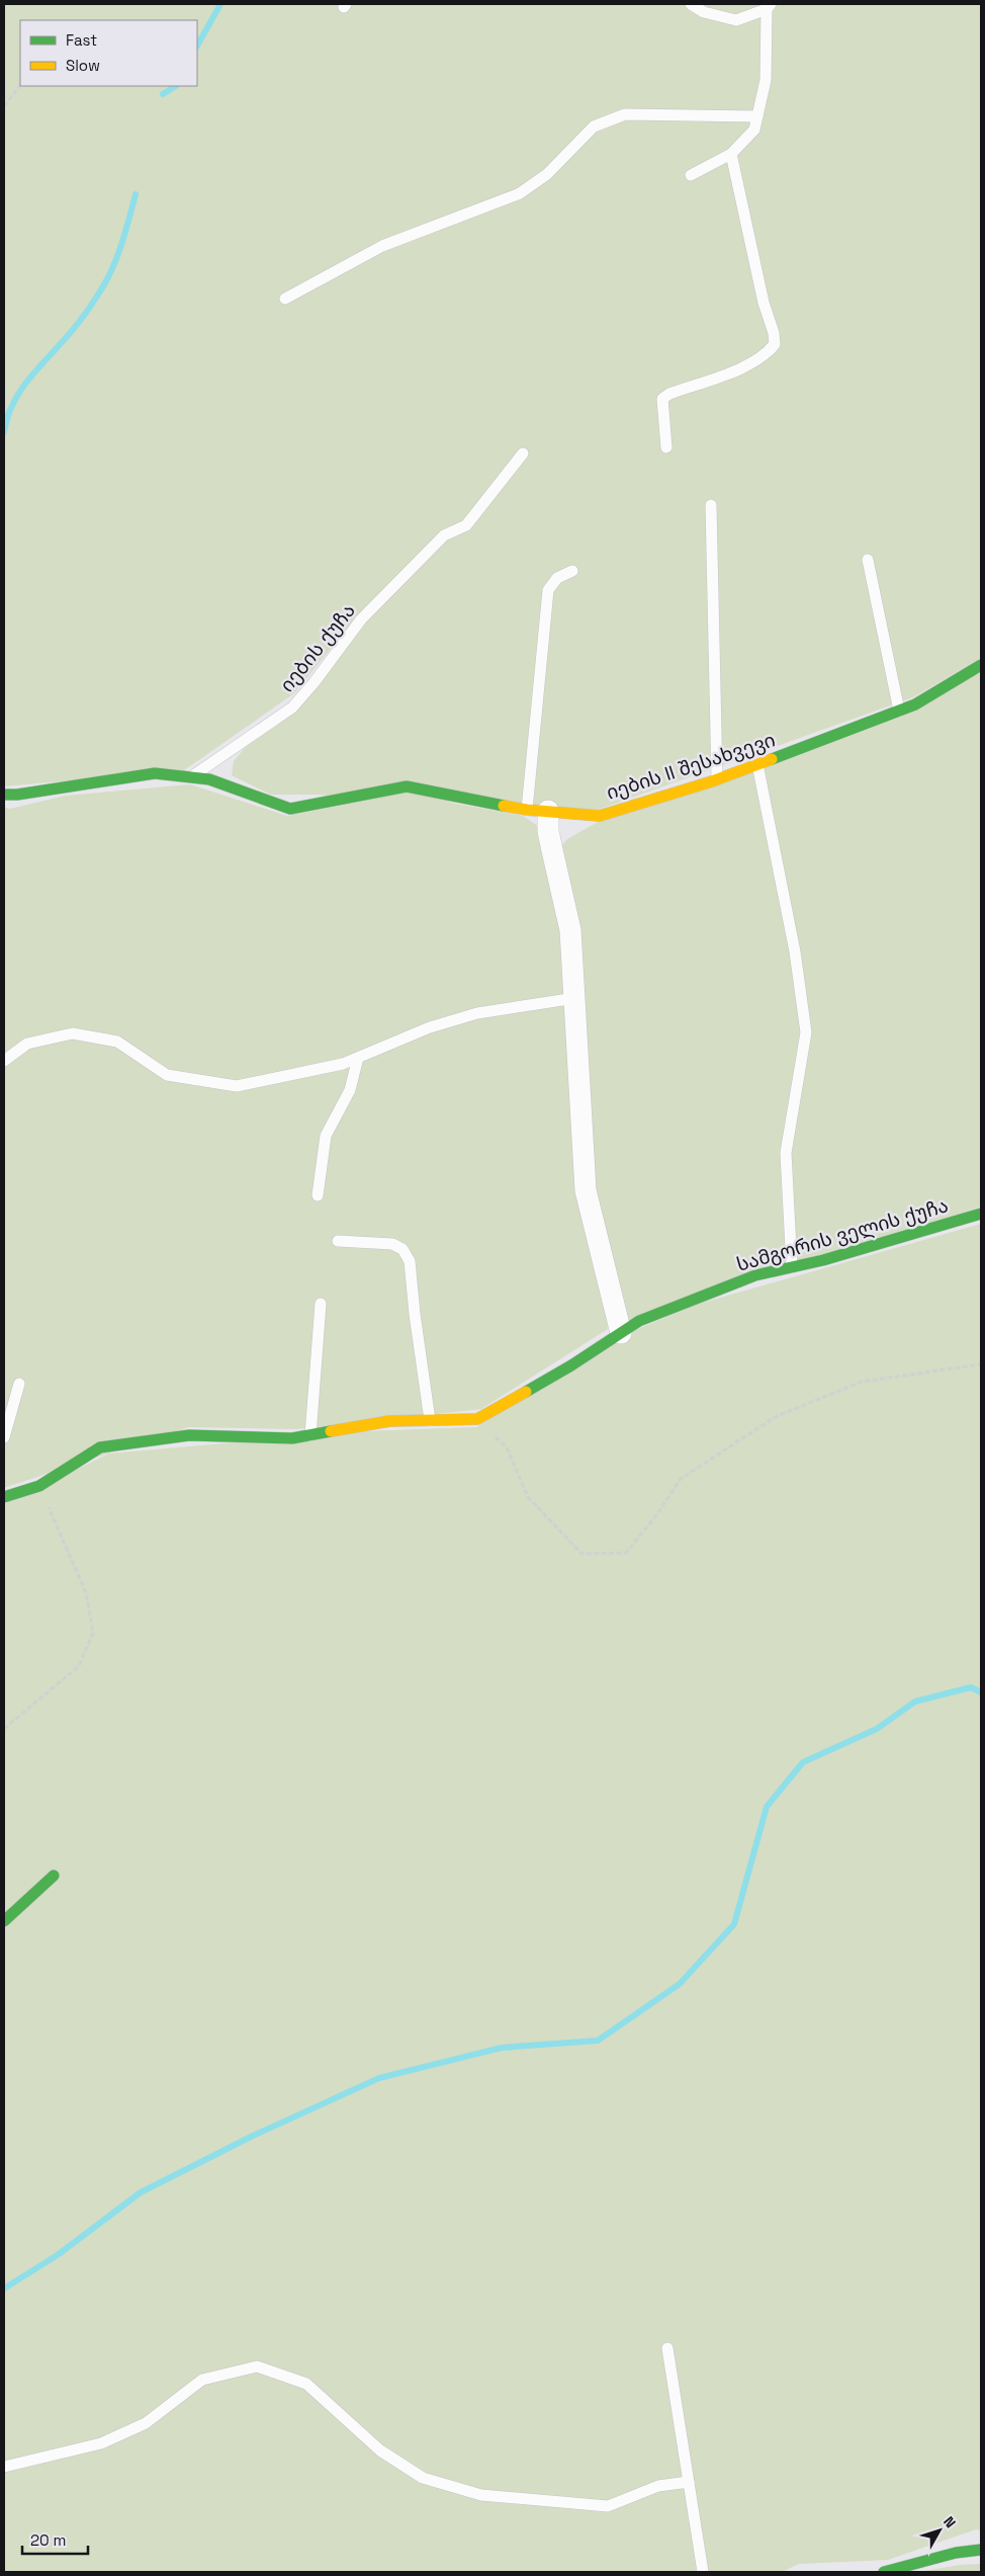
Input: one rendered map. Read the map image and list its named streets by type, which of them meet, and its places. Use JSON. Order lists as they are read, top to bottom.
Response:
{
  "streets": {
    "street": ["იების II შესახვევი", "სამგორის ველის ქუჩა"],
    "lane": ["იების ქუჩა"]
  },
  "crossings": [
    ["იების ქუჩა", "იების II შესახვევი"]
  ],
  "legend": ["Fast", "Slow"],
  "scale_bar": "20 m",
  "north": "top right"
}
